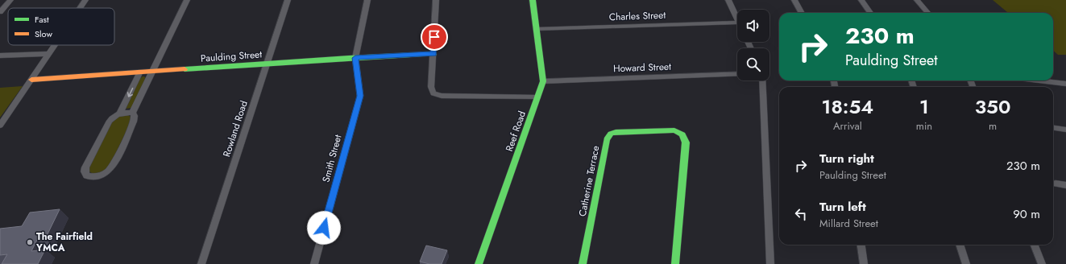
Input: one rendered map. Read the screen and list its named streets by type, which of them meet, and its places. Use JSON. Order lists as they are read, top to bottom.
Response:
{
  "streets": {
    "street": [
      "Charles Street",
      "Paulding Street",
      "Howard Street",
      "Rowland Road",
      "Reef Road",
      "Smith Street",
      "Catherine Terrace"
    ]
  },
  "crossings": [
    ["Charles Street", "Reef Road"],
    ["Paulding Street", "Rowland Road"],
    ["Paulding Street", "Smith Street"],
    ["Howard Street", "Reef Road"]
  ],
  "places": ["The Fairfield YMCA"],
  "legend": ["Fast", "Slow"],
  "page": {
    "turn": ["230 m", "Paulding Street"],
    "eta": [
      "18:54",
      "Arrival",
      "1",
      "min",
      "350",
      "m"
    ],
    "list": [
      {
        "name": "Turn right",
        "note": "Paulding Street",
        "value": "230 m"
      },
      {
        "name": "Turn left",
        "note": "Millard Street",
        "value": "90 m"
      }
    ]
  }
}
